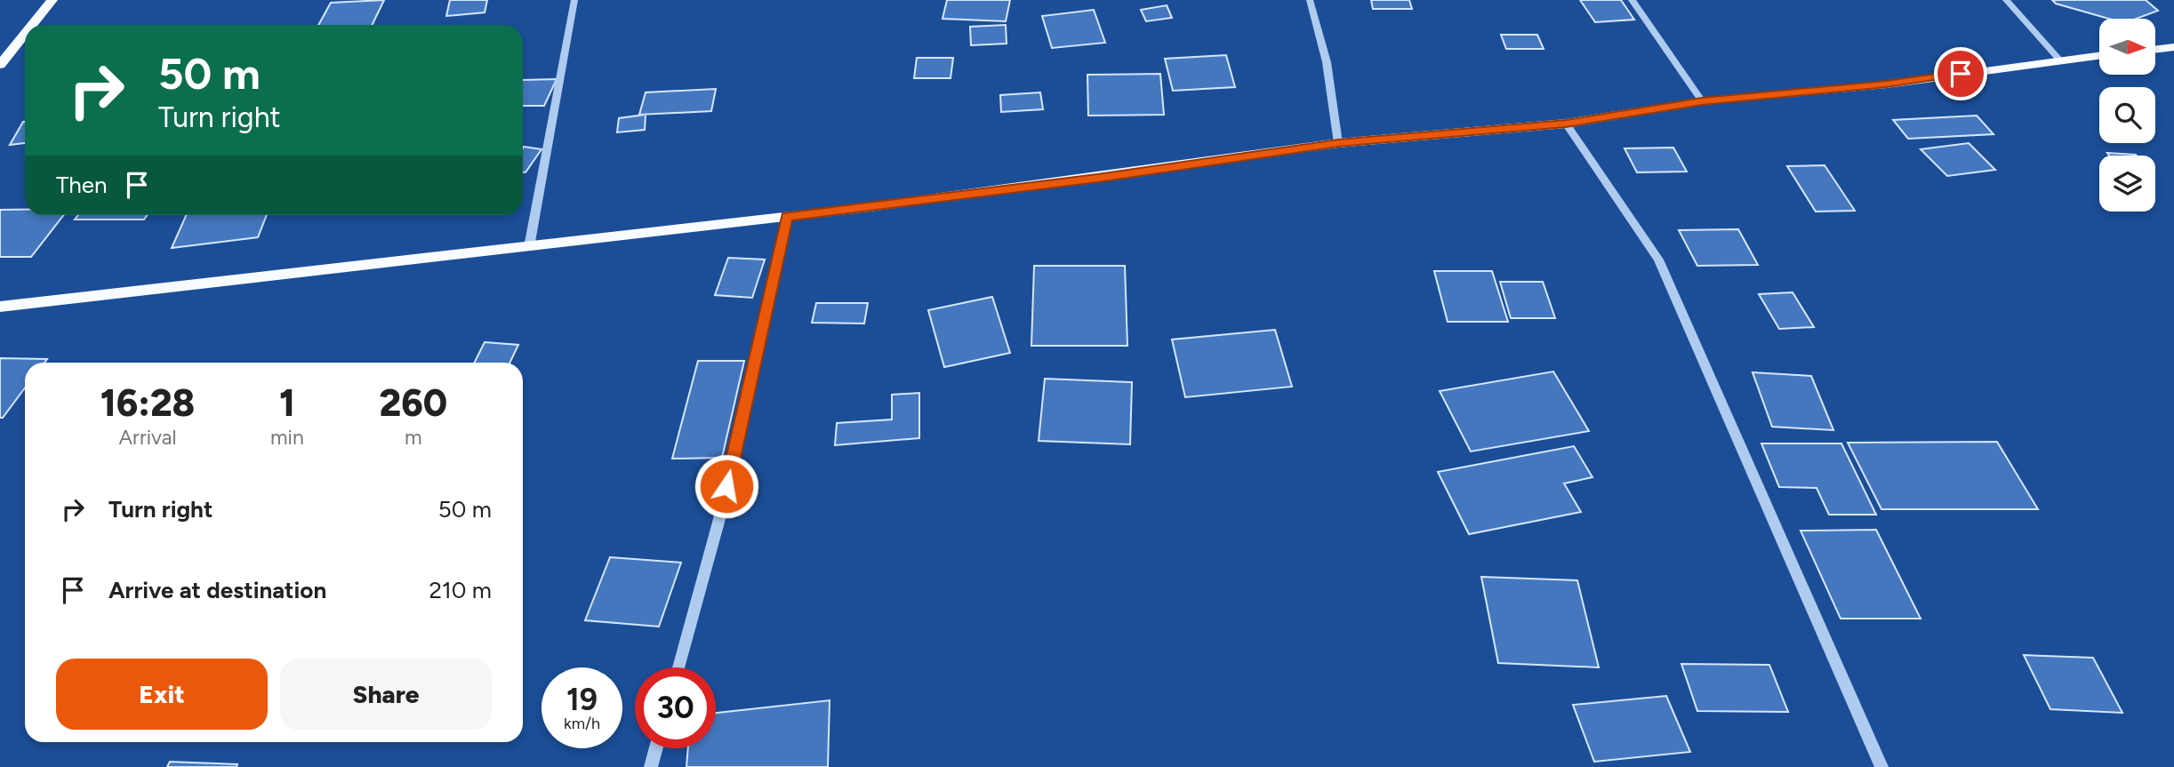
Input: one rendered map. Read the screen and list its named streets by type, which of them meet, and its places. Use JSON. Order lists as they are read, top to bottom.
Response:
{
  "north": "right",
  "page": {
    "turn": ["50 m", "Turn right"],
    "then": "Then",
    "eta": [
      "16:28",
      "Arrival",
      "1",
      "min",
      "260",
      "m"
    ],
    "list": [
      {
        "name": "Turn right",
        "value": "50 m"
      },
      {
        "name": "Arrive at destination",
        "value": "210 m"
      }
    ],
    "buttons": ["Exit", "Share"],
    "speed": "19 km/h",
    "limit": "30"
  }
}
